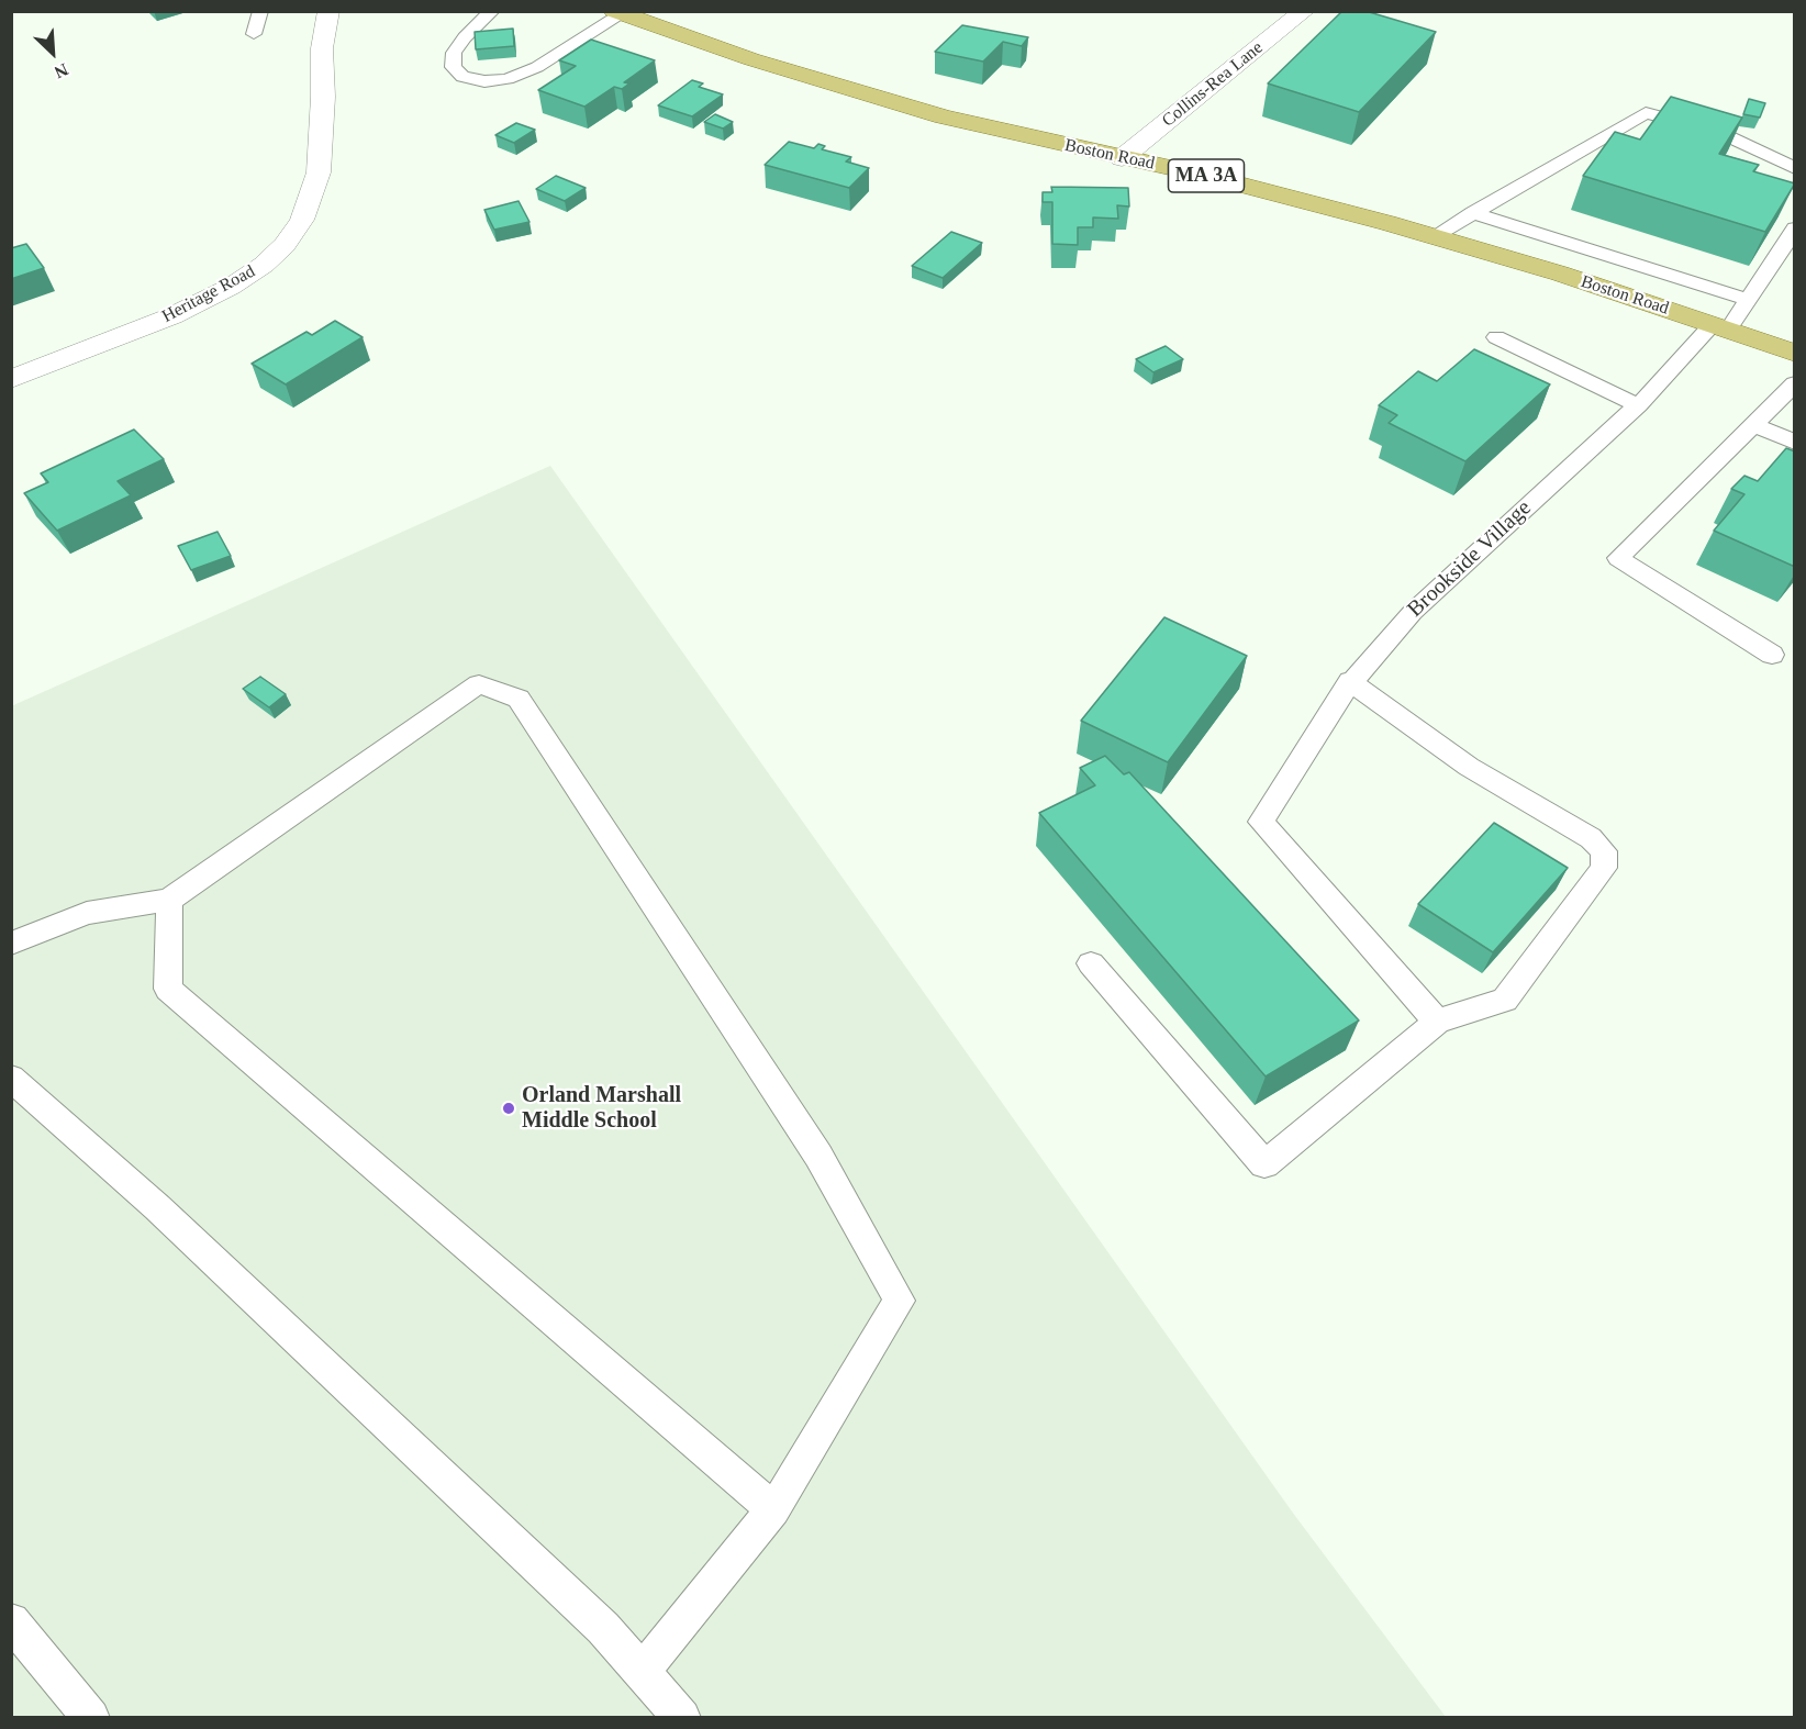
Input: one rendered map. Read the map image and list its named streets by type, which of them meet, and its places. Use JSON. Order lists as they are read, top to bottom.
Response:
{
  "streets": {
    "main road": ["Boston Road", "MA 3A"],
    "street": ["Collins-Rea Lane", "Heritage Road"],
    "lane": ["Brookside Village"]
  },
  "crossings": [
    ["Collins-Rea Lane", "Boston Road"],
    ["Boston Road", "Brookside Village"]
  ],
  "places": ["Orland Marshall Middle School"],
  "north": "bottom right"
}
